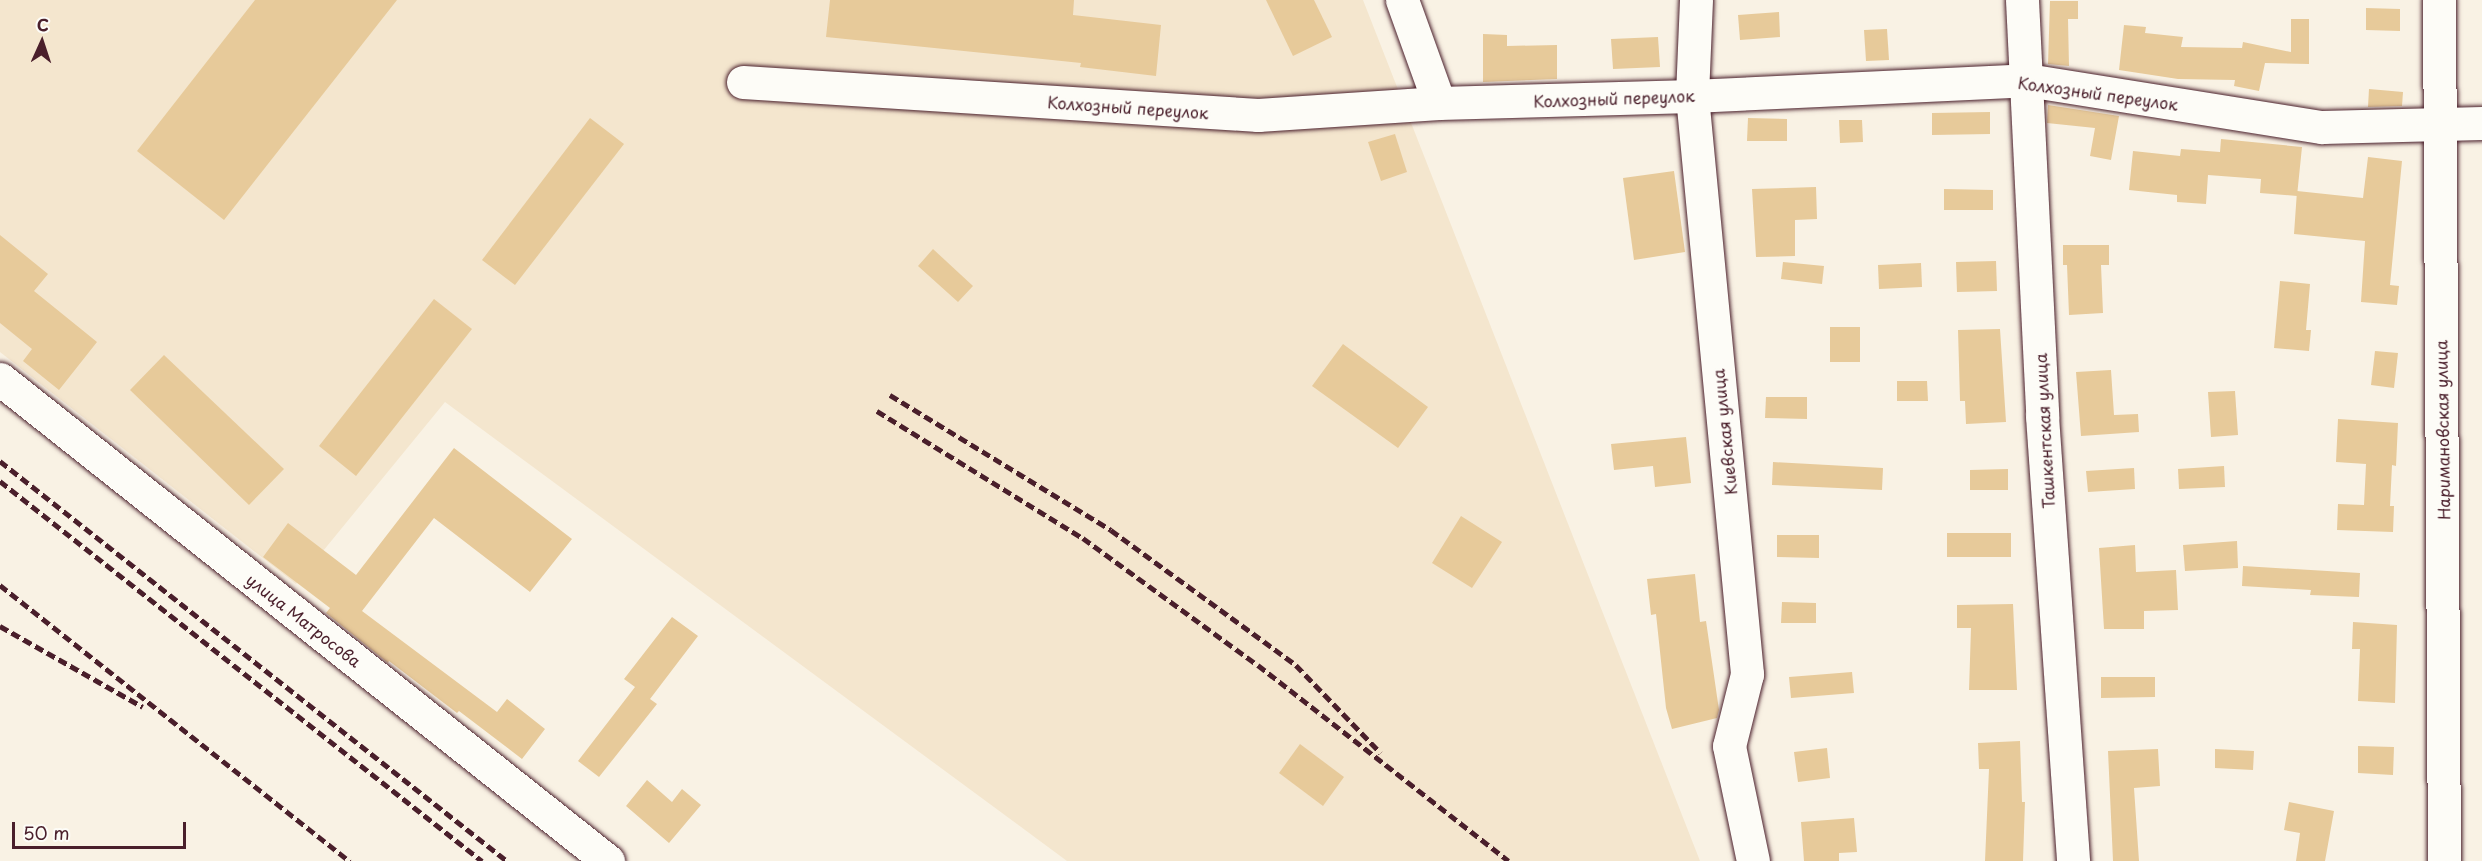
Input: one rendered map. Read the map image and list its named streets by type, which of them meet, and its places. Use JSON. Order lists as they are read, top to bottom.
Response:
{
  "streets": {
    "street": [
      "Колхозный переулок",
      "Наримановская улица",
      "Ташкентская улица",
      "Киевская улица",
      "улица Матросова"
    ]
  },
  "crossings": [
    ["Колхозный переулок", "Наримановская улица"],
    ["Колхозный переулок", "Ташкентская улица"],
    ["Колхозный переулок", "Киевская улица"]
  ],
  "scale_bar": "50 m",
  "north": "top"
}
